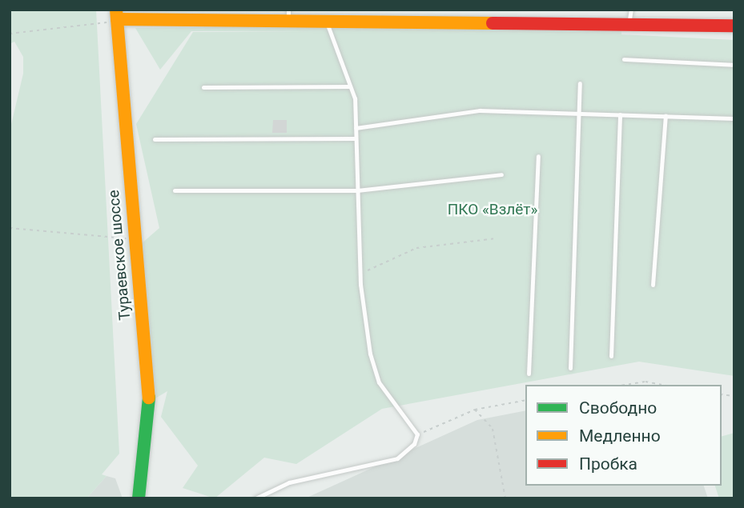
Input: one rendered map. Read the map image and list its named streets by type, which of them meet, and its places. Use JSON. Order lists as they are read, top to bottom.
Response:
{
  "streets": {
    "street": ["Тураевское шоссе"]
  },
  "parks": ["ПКО «Взлёт»"],
  "legend": ["Свободно", "Медленно", "Пробка"]
}
